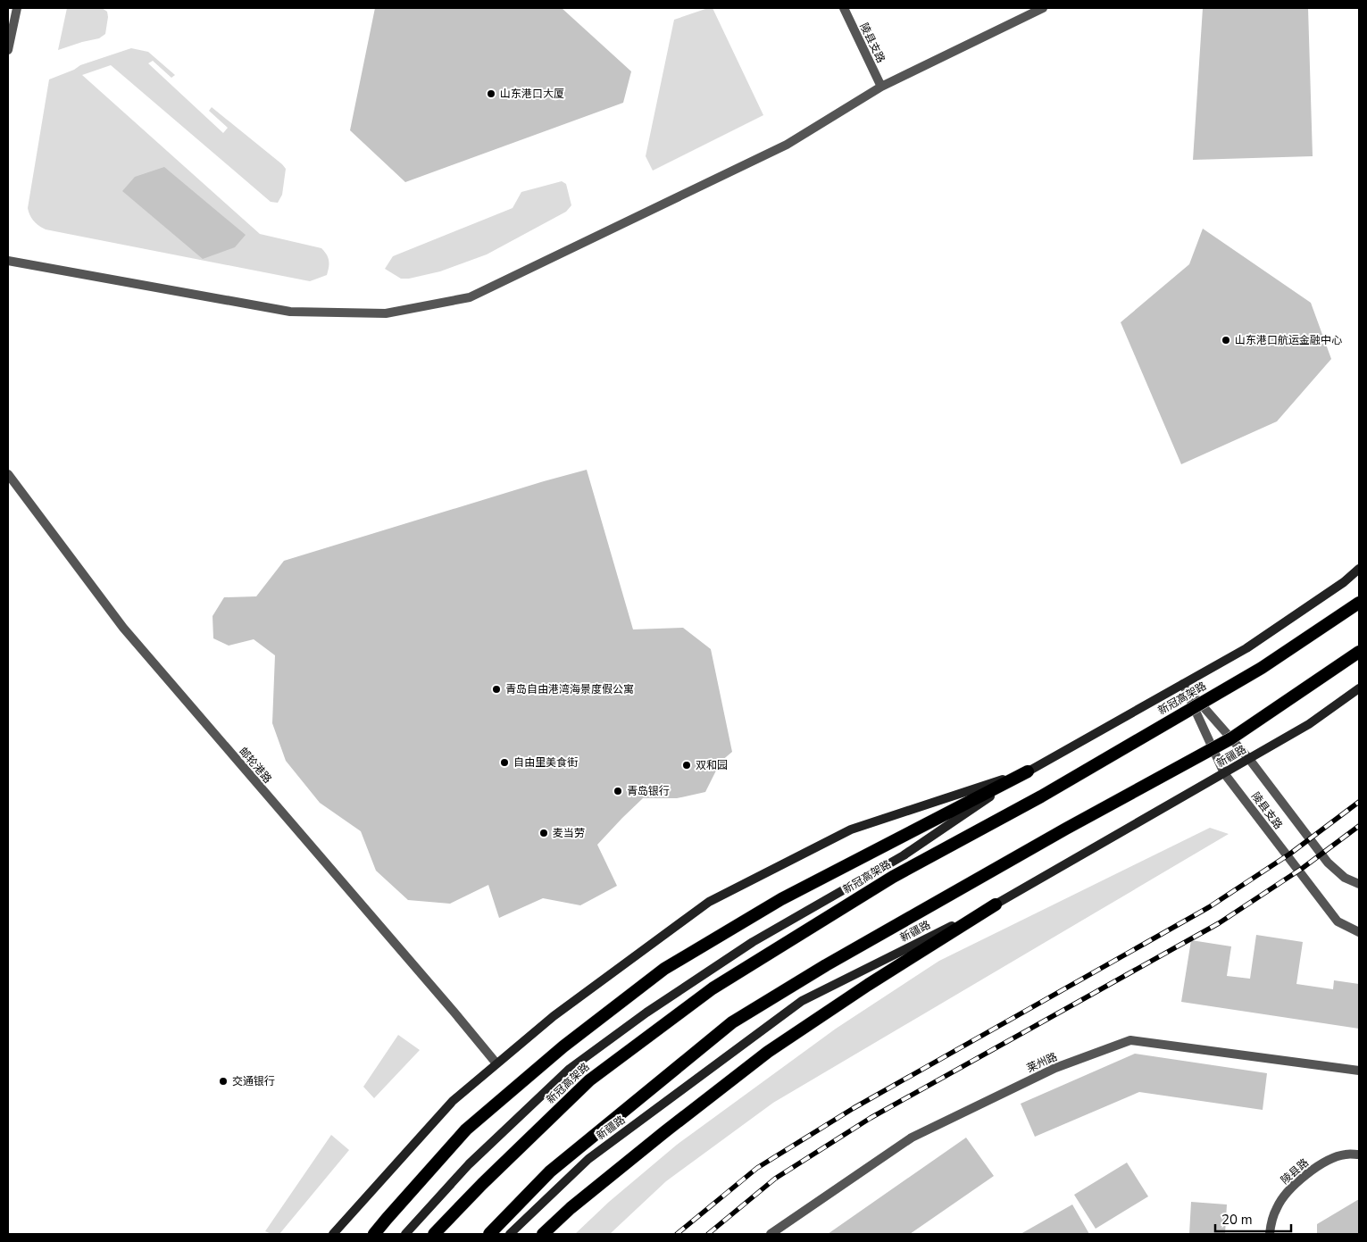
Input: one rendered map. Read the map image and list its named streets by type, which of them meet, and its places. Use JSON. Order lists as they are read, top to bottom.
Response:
{
  "streets": {
    "highway": ["新冠高架路"],
    "main road": ["新疆路"],
    "street": [
      "陵县支路",
      "邮轮港路",
      "莱州路",
      "陵县路"
    ]
  },
  "crossings": [
    ["陵县支路", "新疆路"]
  ],
  "places": [
    "山东港口大厦",
    "山东港口航运金融中心",
    "青岛自由港湾海景度假公寓",
    "自由里美食街",
    "双和园",
    "青岛银行",
    "麦当劳",
    "交通银行"
  ],
  "scale_bar": "20 m"
}
